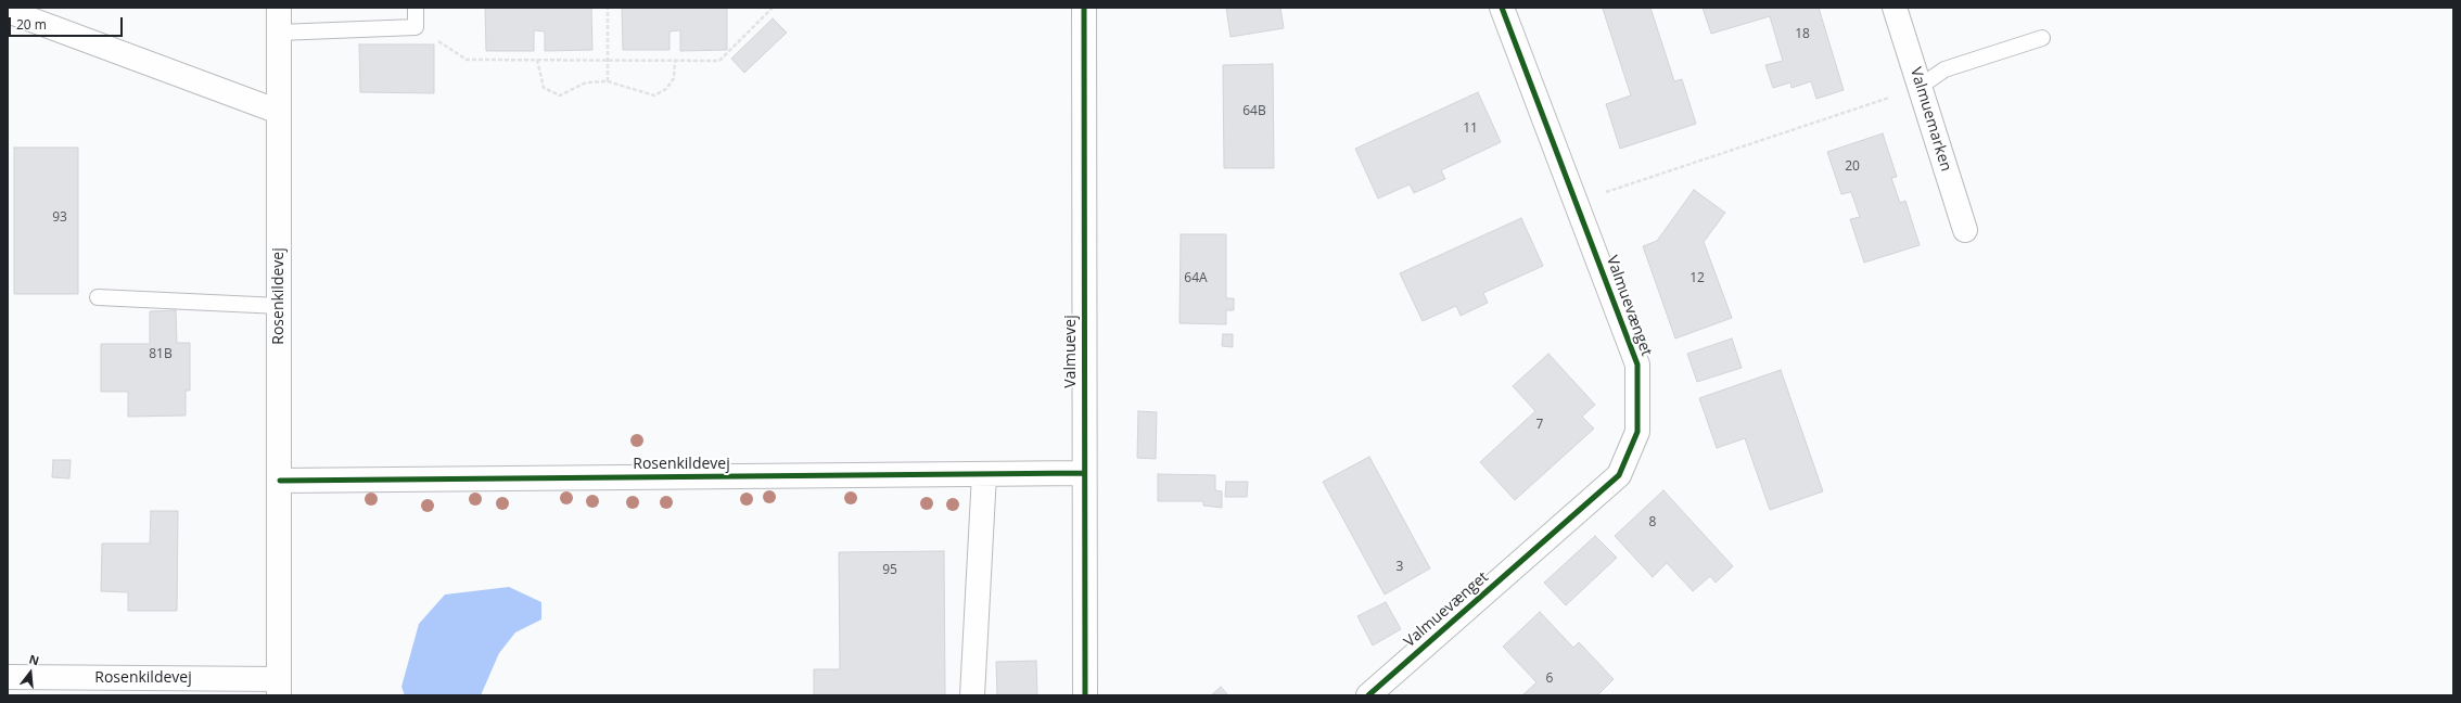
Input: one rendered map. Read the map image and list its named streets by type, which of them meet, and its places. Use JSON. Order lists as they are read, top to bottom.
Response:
{
  "streets": {
    "street": [
      "Valmuemarken",
      "Rosenkildevej",
      "Valmuevænget",
      "Valmuevej"
    ]
  },
  "crossings": [
    ["Rosenkildevej", "Valmuevej"]
  ],
  "house_numbers": [
    "18",
    "64B",
    "11",
    "20",
    "93",
    "64A",
    "12",
    "81B",
    "7",
    "8",
    "3",
    "95",
    "6"
  ],
  "scale_bar": "20 m",
  "north": "top"
}
